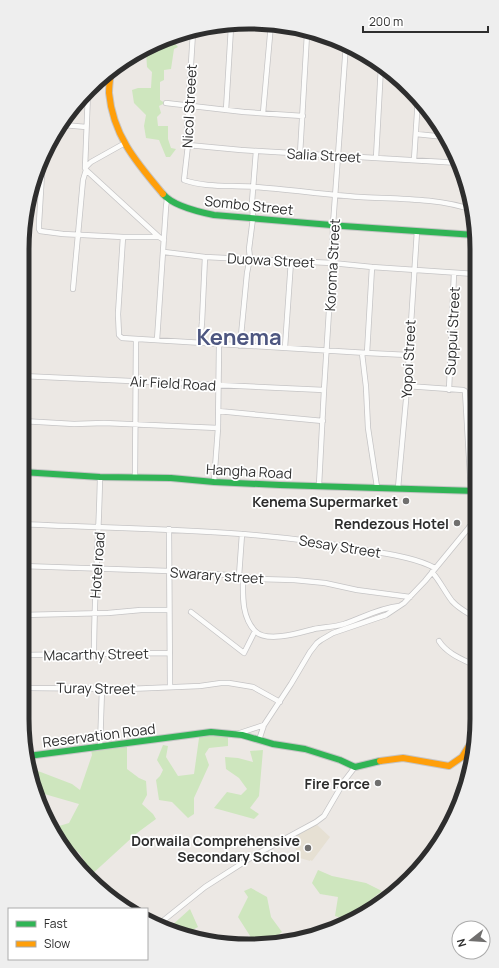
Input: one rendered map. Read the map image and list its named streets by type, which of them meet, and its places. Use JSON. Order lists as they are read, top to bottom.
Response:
{
  "streets": {
    "main road": ["Sombo Street", "Hangha Road", "Reservation Road"],
    "street": [
      "Nicol Streeet",
      "Salia Street",
      "Duowa Street",
      "Koroma Street",
      "Suppui Street",
      "Yopoi Street",
      "Air Field Road",
      "Sesay Street",
      "Hotel road",
      "Swarary street",
      "Macarthy Street",
      "Turay Street"
    ]
  },
  "crossings": [
    ["Nicol Streeet", "Salia Street"],
    ["Salia Street", "Koroma Street"],
    ["Sombo Street", "Koroma Street"],
    ["Sombo Street", "Yopoi Street"],
    ["Duowa Street", "Koroma Street"],
    ["Duowa Street", "Suppui Street"],
    ["Duowa Street", "Yopoi Street"],
    ["Koroma Street", "Air Field Road"],
    ["Koroma Street", "Hangha Road"],
    ["Yopoi Street", "Hangha Road"],
    ["Hangha Road", "Hotel road"],
    ["Sesay Street", "Hotel road"],
    ["Hotel road", "Swarary street"],
    ["Hotel road", "Macarthy Street"]
  ],
  "districts": ["Kenema"],
  "places": [
    "Kenema Supermarket",
    "Rendezous Hotel",
    "Fire Force",
    "Dorwaila Comprehensive Secondary School"
  ],
  "legend": ["Fast", "Slow"],
  "scale_bar": "200 m",
  "north": "left"
}
